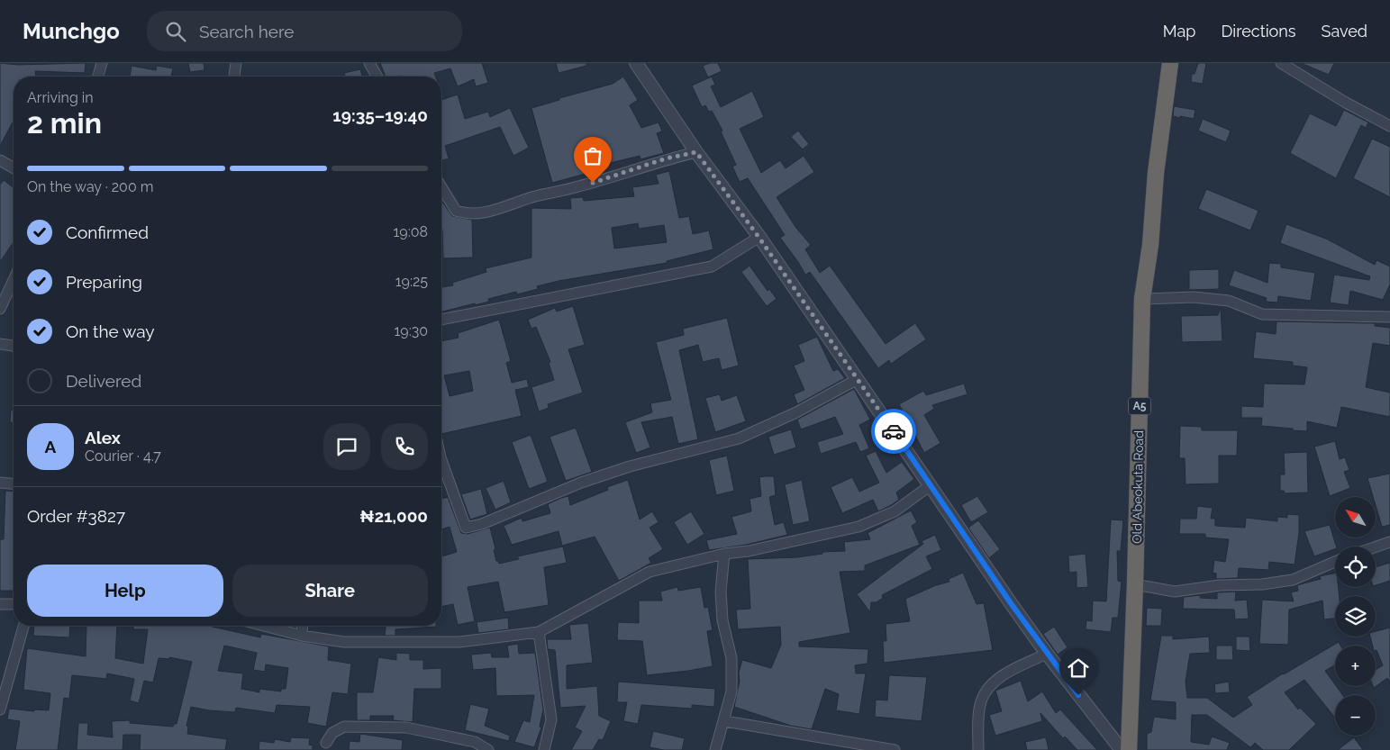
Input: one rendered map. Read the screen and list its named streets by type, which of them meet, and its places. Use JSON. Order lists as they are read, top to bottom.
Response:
{
  "streets": {
    "highway": ["A5", "Old Abeokuta Road"]
  },
  "north": "top left",
  "page": {
    "header": "Munchgo",
    "search": "Search here",
    "nav": ["Map", "Directions", "Saved"],
    "heading": ["2 min", "Arriving in", "19:35–19:40"],
    "panel": [
      "Alex",
      "Courier · 4.7",
      "Order #3827",
      "₦21,000"
    ],
    "bar": "On the way · 200 m",
    "list": [
      ["Confirmed", "19:08"],
      ["Preparing", "19:25"],
      ["On the way", "19:30"],
      "Delivered"
    ],
    "round": "A",
    "map_buttons": ["+", "−"],
    "buttons": ["Help", "Share"]
  }
}
